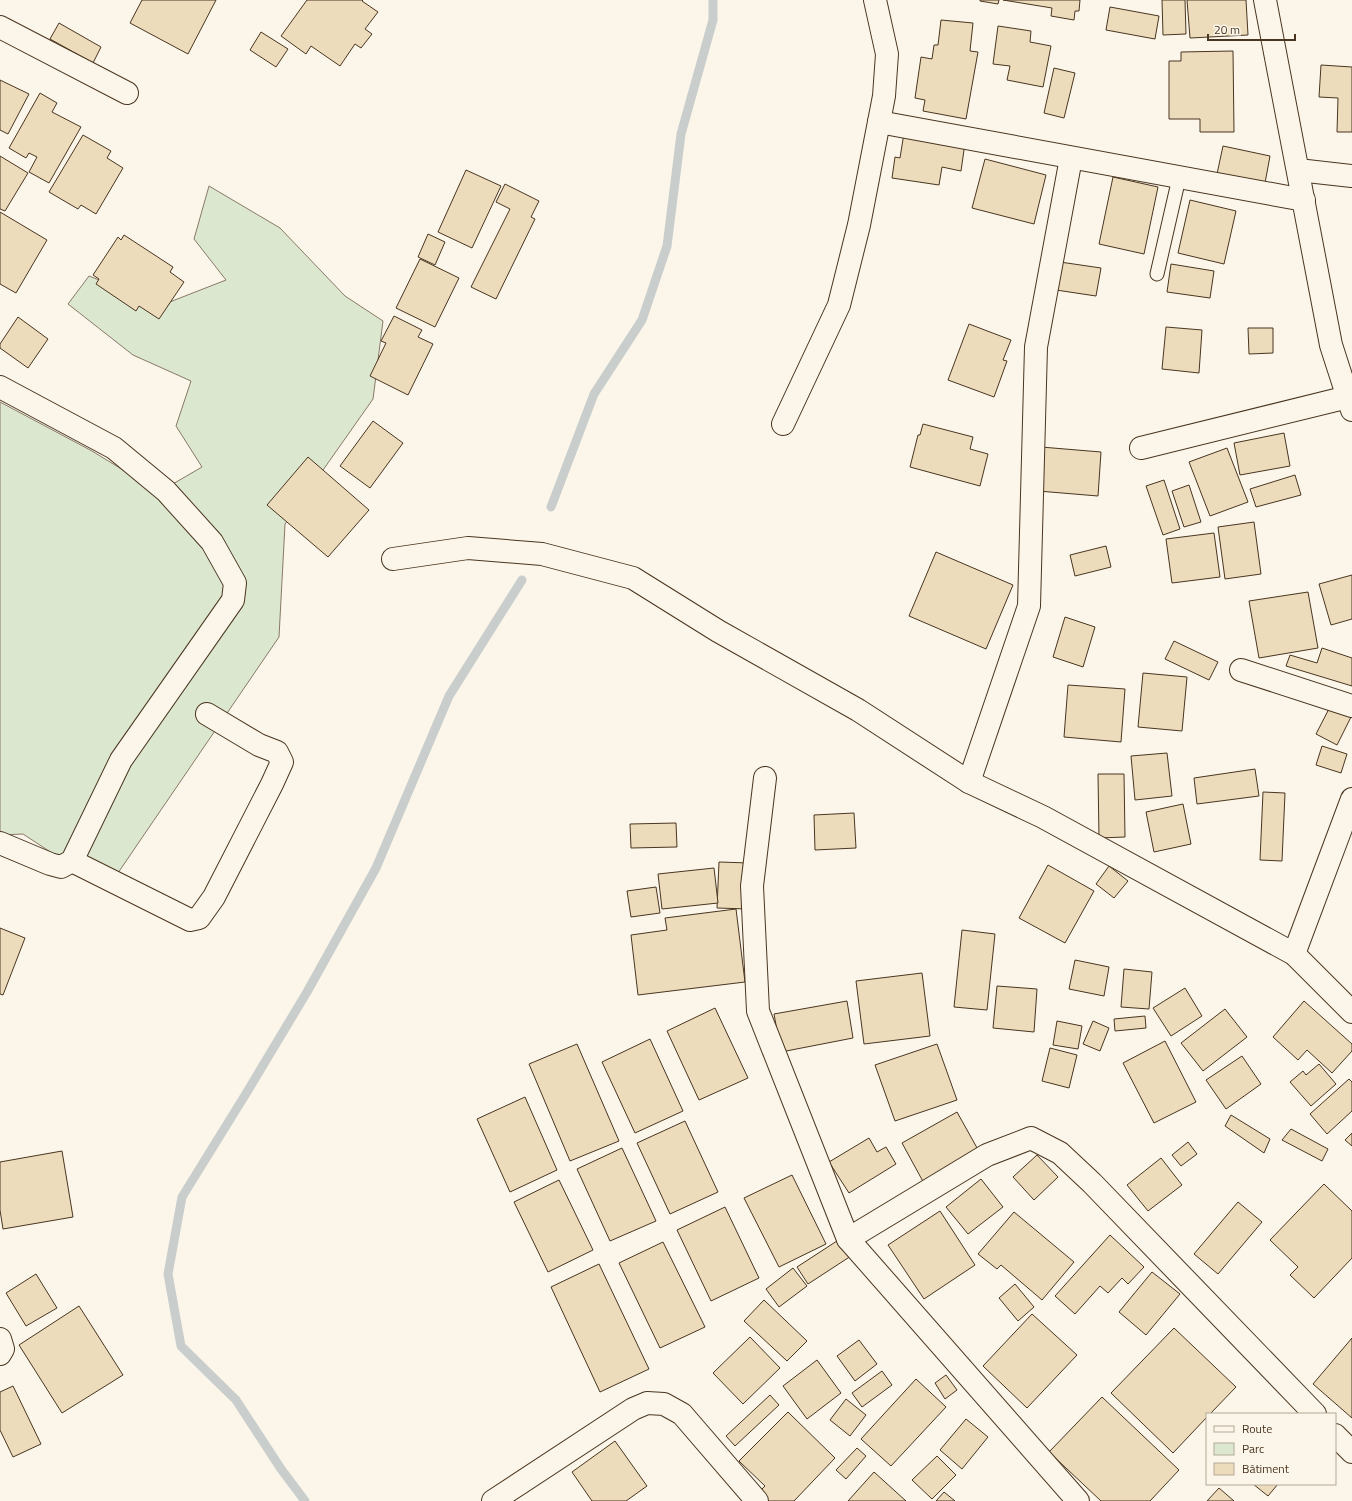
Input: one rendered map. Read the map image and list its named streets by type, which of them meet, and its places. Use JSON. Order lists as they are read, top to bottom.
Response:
{
  "legend": ["Route", "Parc", "Bâtiment"],
  "scale_bar": "20 m"
}
